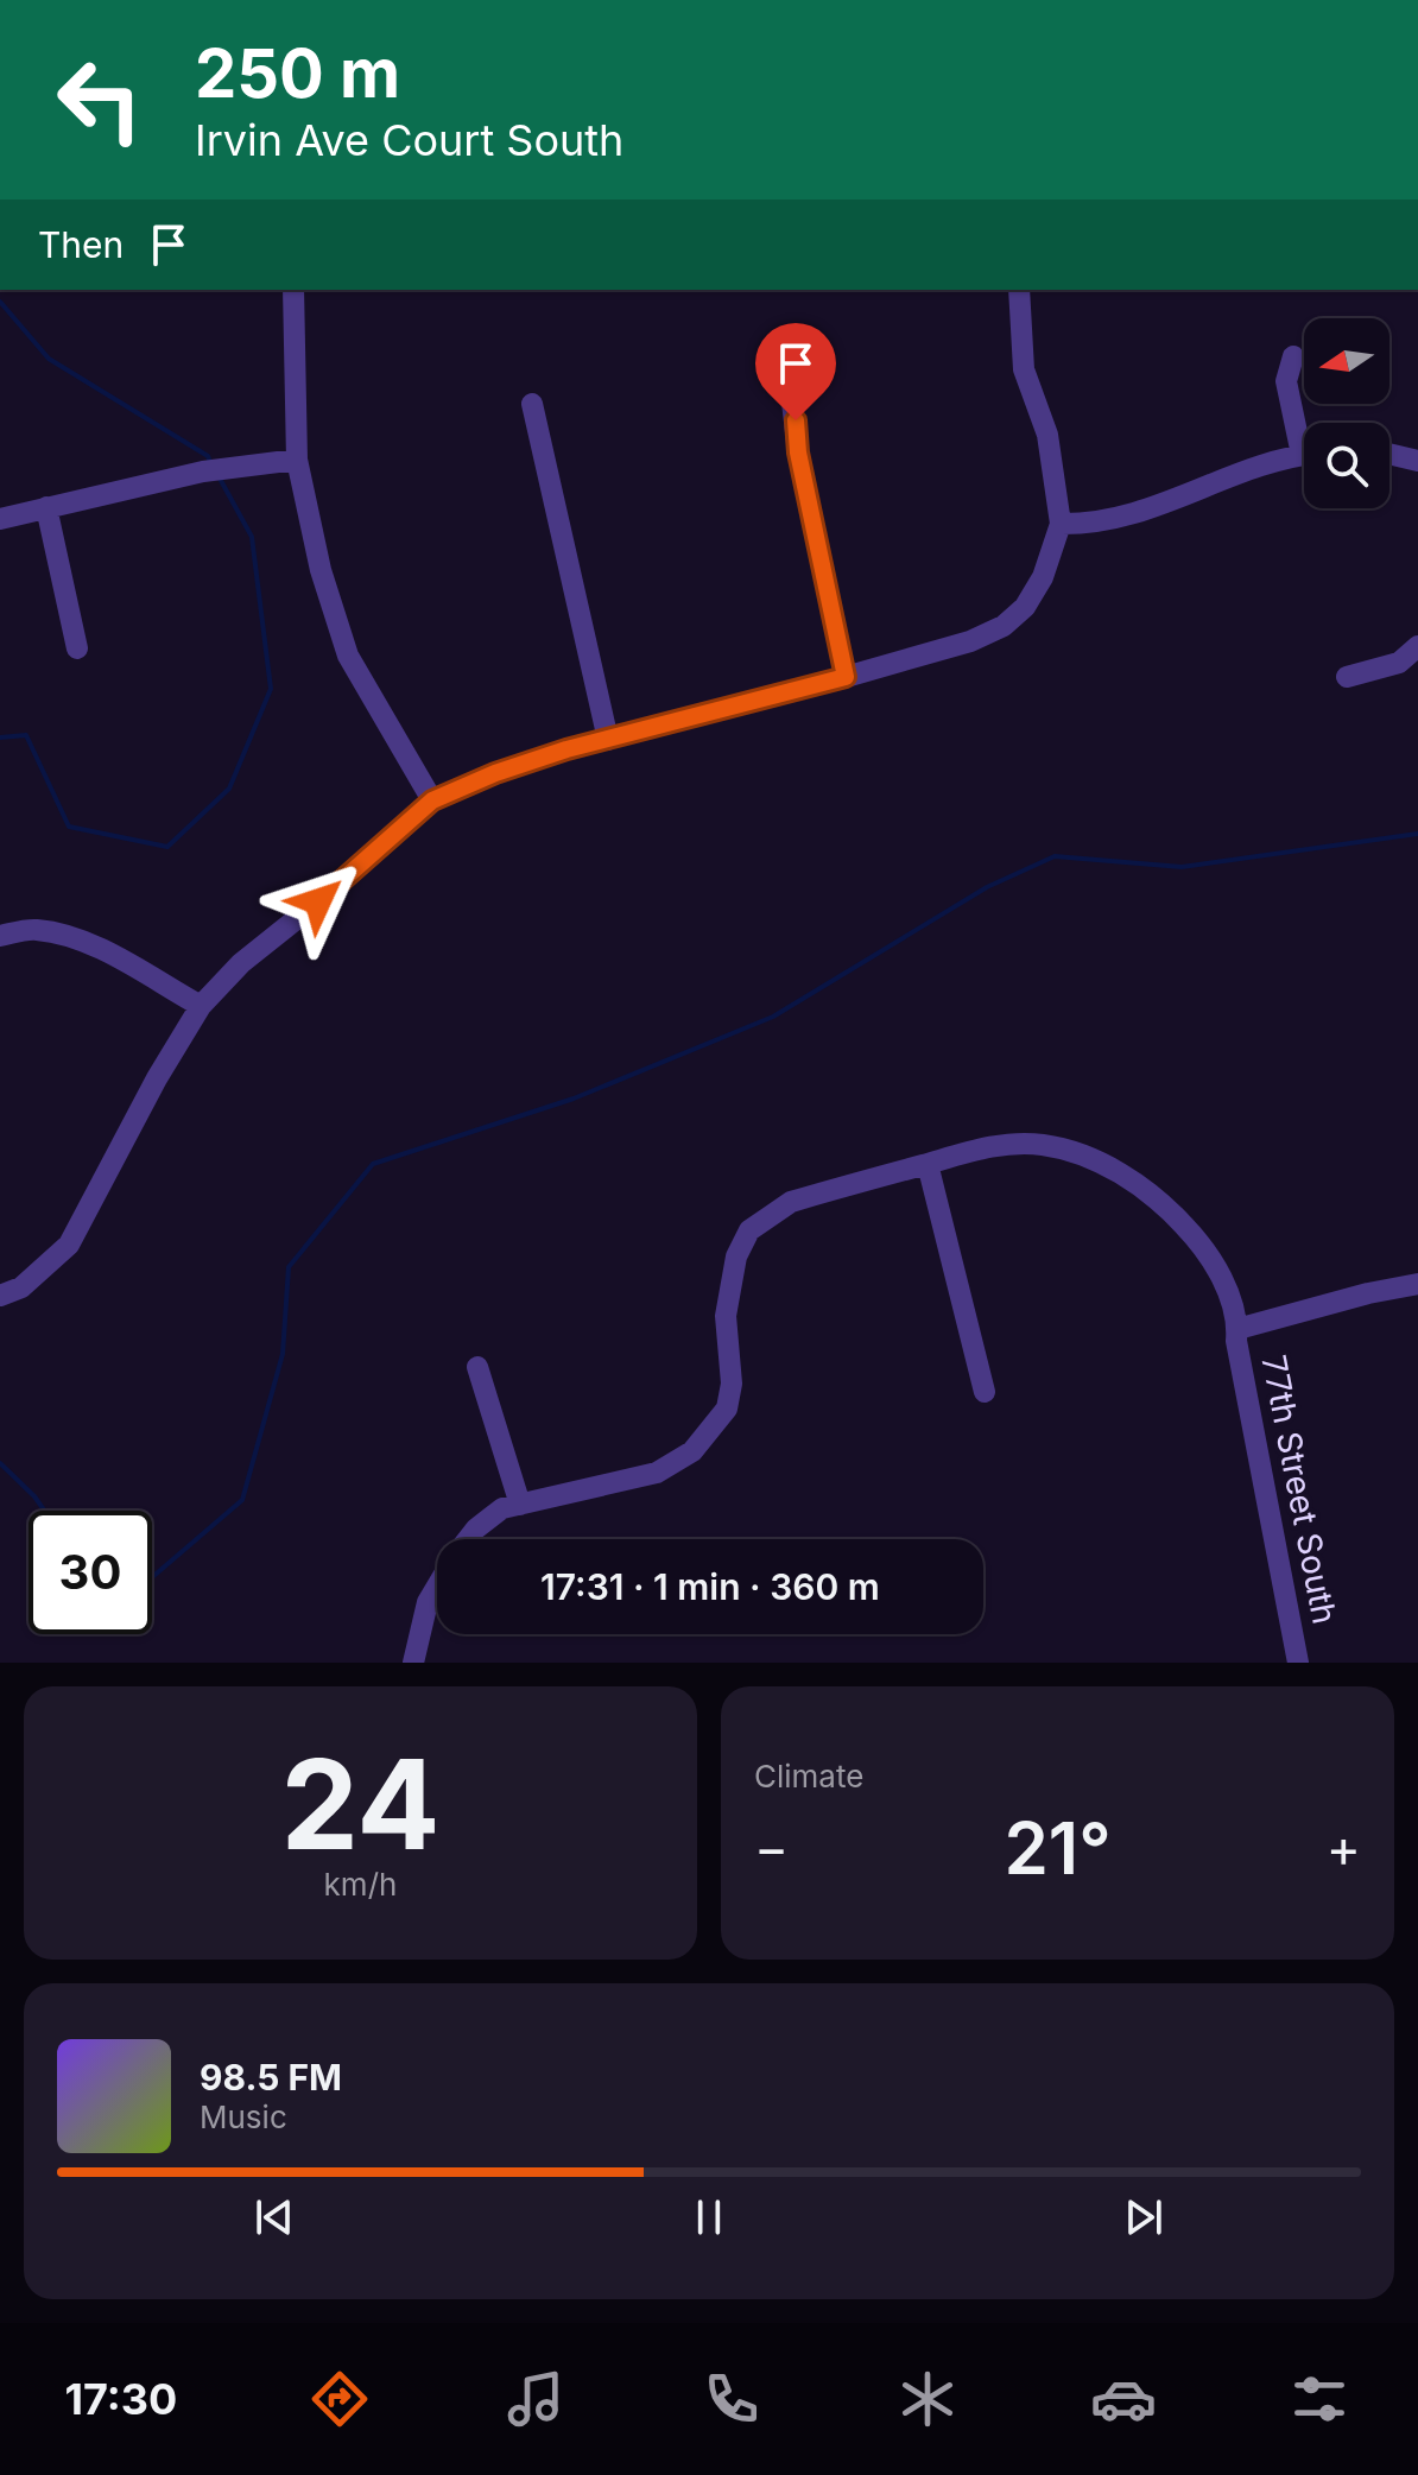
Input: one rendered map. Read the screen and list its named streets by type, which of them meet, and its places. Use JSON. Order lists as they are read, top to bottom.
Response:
{
  "streets": {
    "street": ["77th Street South"]
  },
  "north": "left",
  "page": {
    "turn": ["250 m", "Irvin Ave Court South"],
    "then": "Then",
    "limit": "30",
    "trip": "17:31 · 1 min · 360 m",
    "tile": [
      ["24", "km/h"],
      "Climate"
    ],
    "heat": ["−", "21°", "+"],
    "song": ["98.5 FM", "Music"],
    "tabs": "17:30"
  }
}
